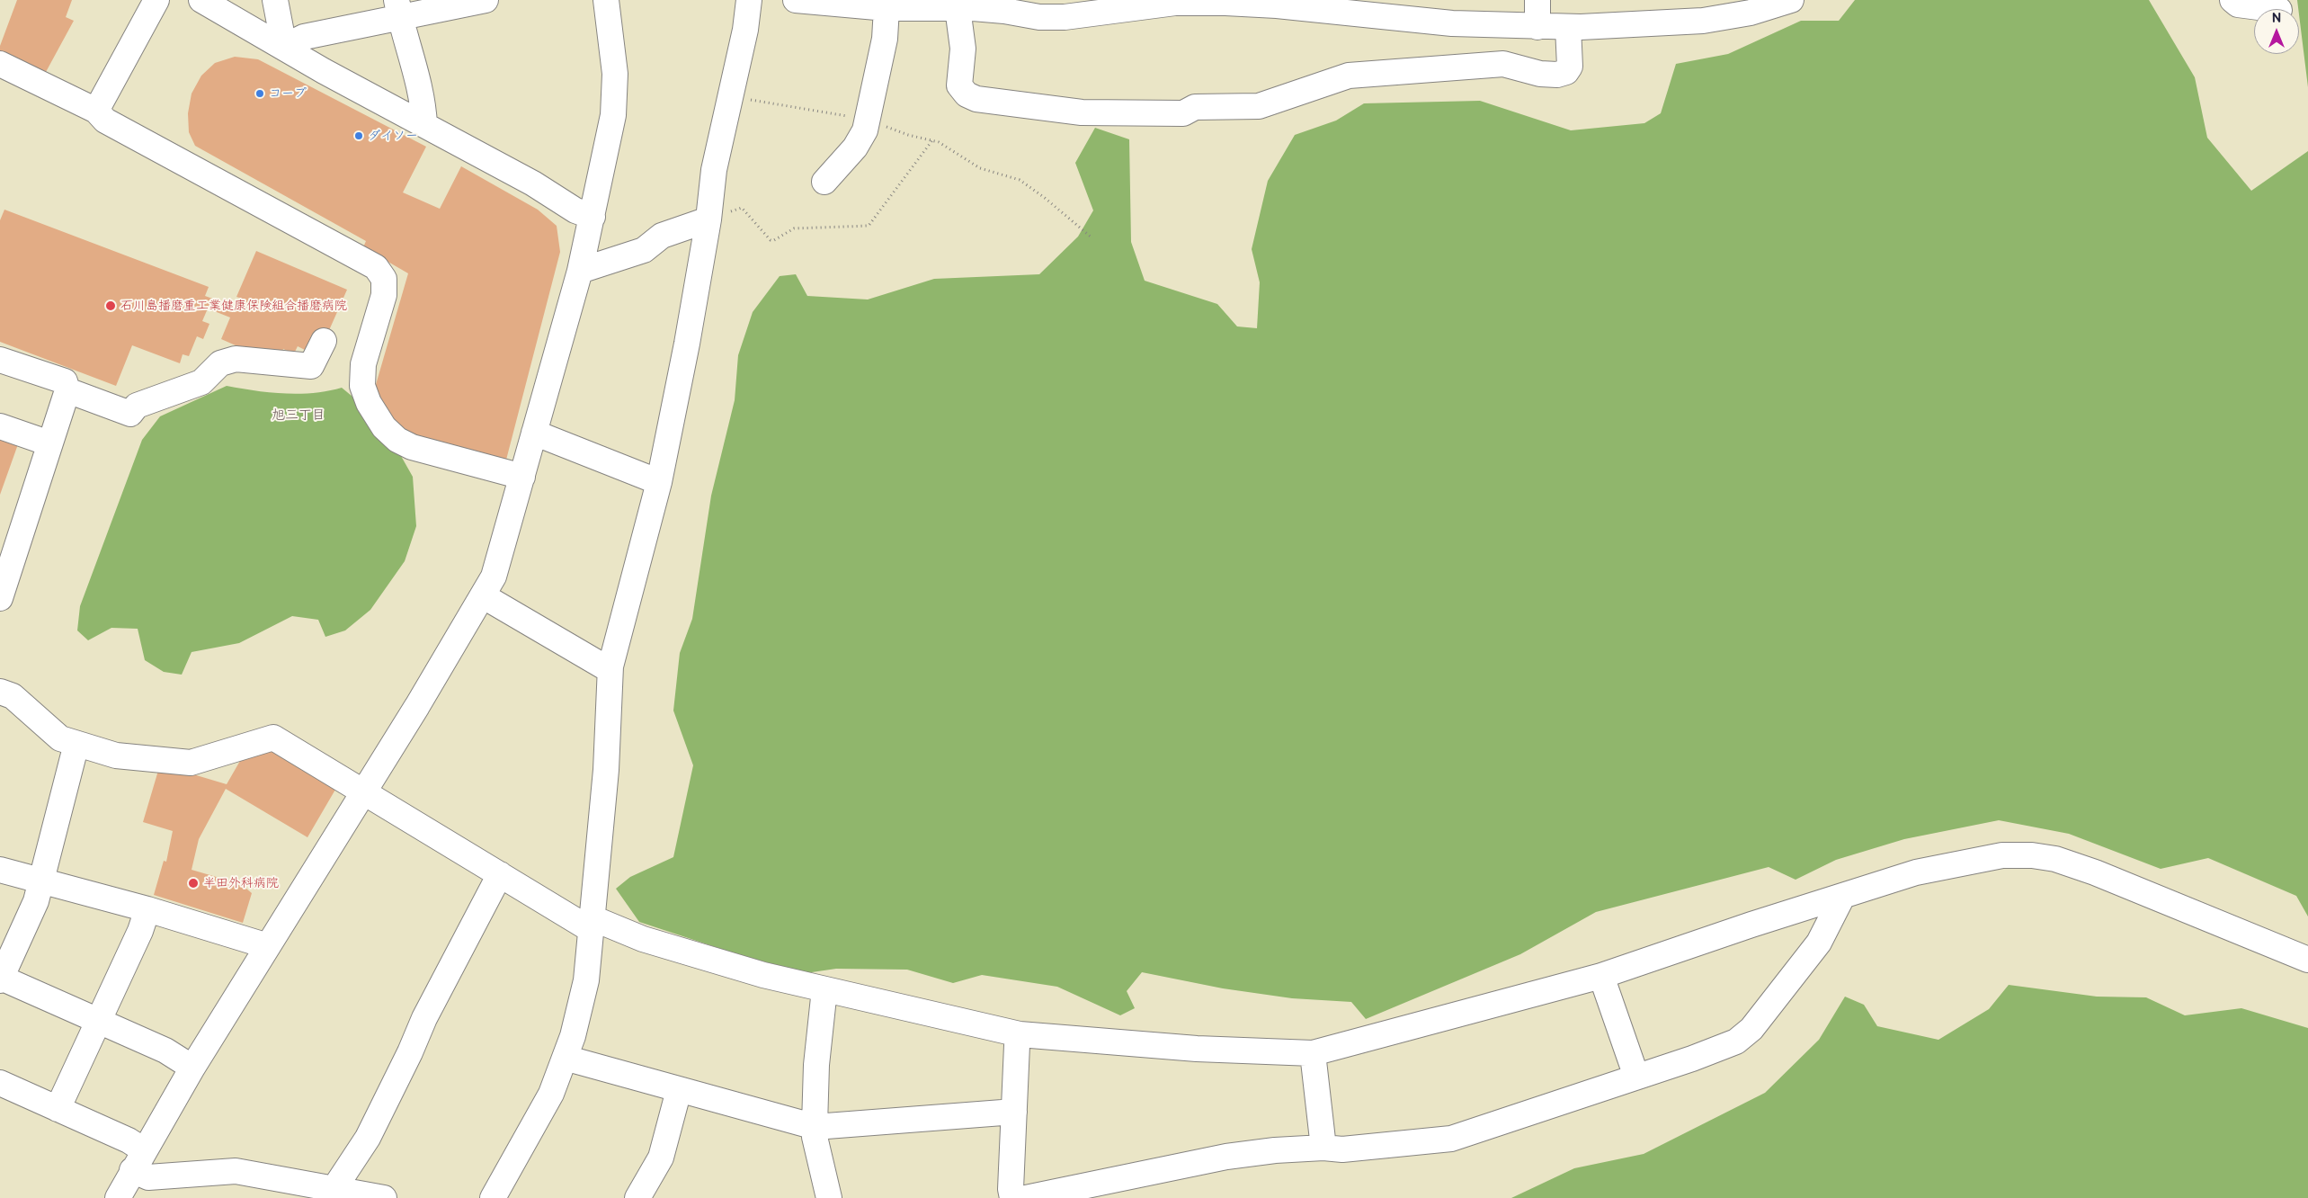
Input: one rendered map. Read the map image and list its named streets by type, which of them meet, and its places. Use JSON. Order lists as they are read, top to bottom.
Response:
{
  "districts": ["旭三丁目"],
  "places": [
    "コープ",
    "ダイソー",
    "石川島播磨重工業健康保険組合播磨病院",
    "半田外科病院"
  ],
  "north": "top"
}
